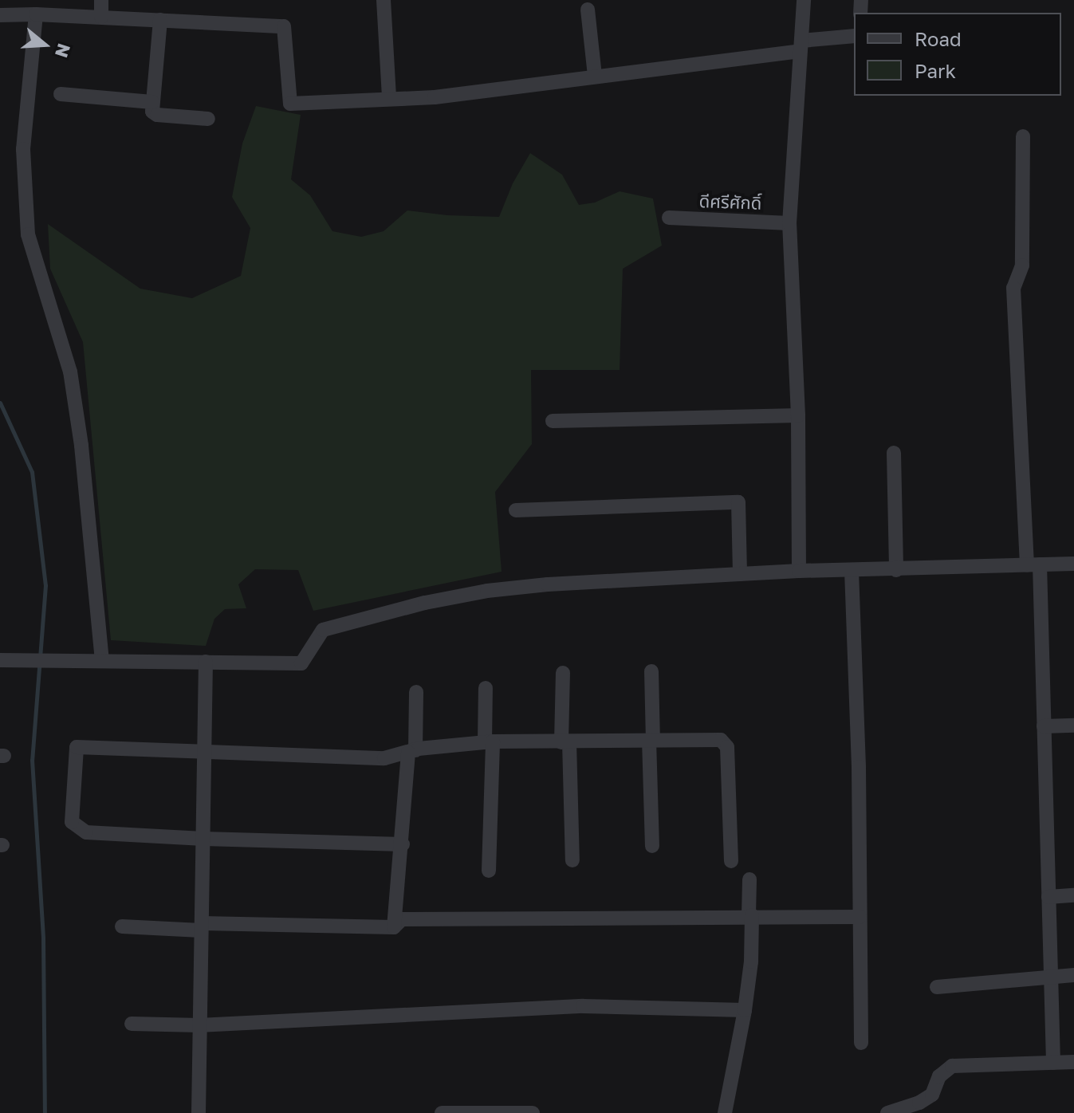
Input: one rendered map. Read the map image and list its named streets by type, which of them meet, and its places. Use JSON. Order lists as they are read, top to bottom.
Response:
{
  "streets": {
    "street": ["ดีศรีศักดิ์"]
  },
  "legend": ["Road", "Park"],
  "north": "right"
}
